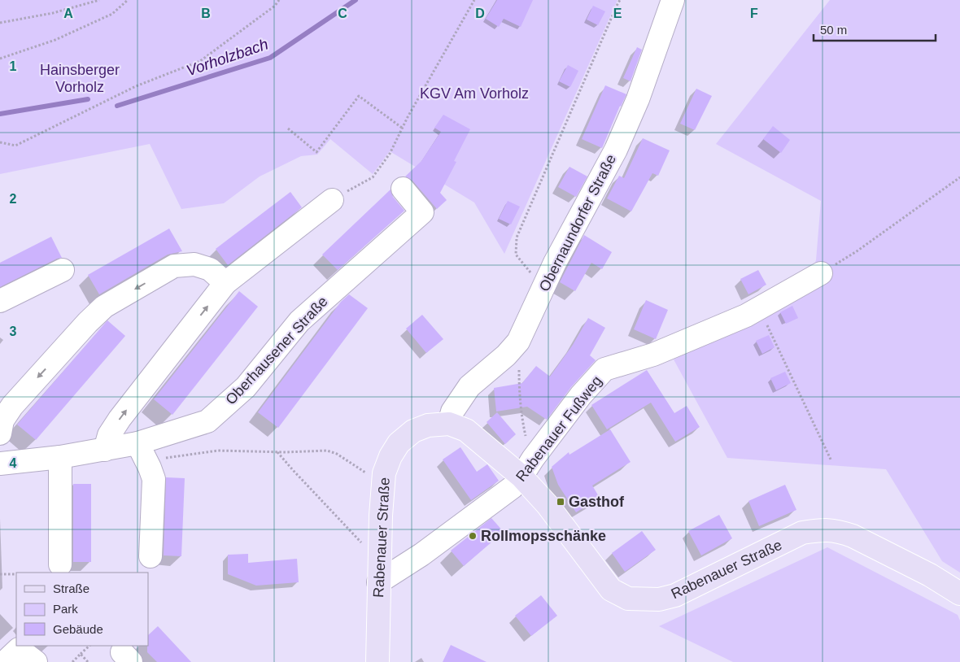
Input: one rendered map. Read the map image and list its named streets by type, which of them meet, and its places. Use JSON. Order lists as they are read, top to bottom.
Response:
{
  "streets": {
    "main road": ["Rabenauer Straße"],
    "street": ["Obernaundorfer Straße", "Oberhausener Straße", "Rabenauer Fußweg"]
  },
  "crossings": [
    ["Obernaundorfer Straße", "Rabenauer Straße"],
    ["Rabenauer Fußweg", "Rabenauer Straße"]
  ],
  "water": ["Vorholzbach"],
  "parks": ["Hainsberger Vorholz", "KGV Am Vorholz"],
  "places": {
    "transit": ["Gasthof"],
    "other": ["Rollmopsschänke"]
  },
  "legend": ["Straße", "Park", "Gebäude"],
  "scale_bar": "50 m",
  "grid": {
    "columns": [
      "A",
      "B",
      "C",
      "D",
      "E",
      "F"
    ],
    "rows": [
      "1",
      "2",
      "3",
      "4"
    ]
  }
}
